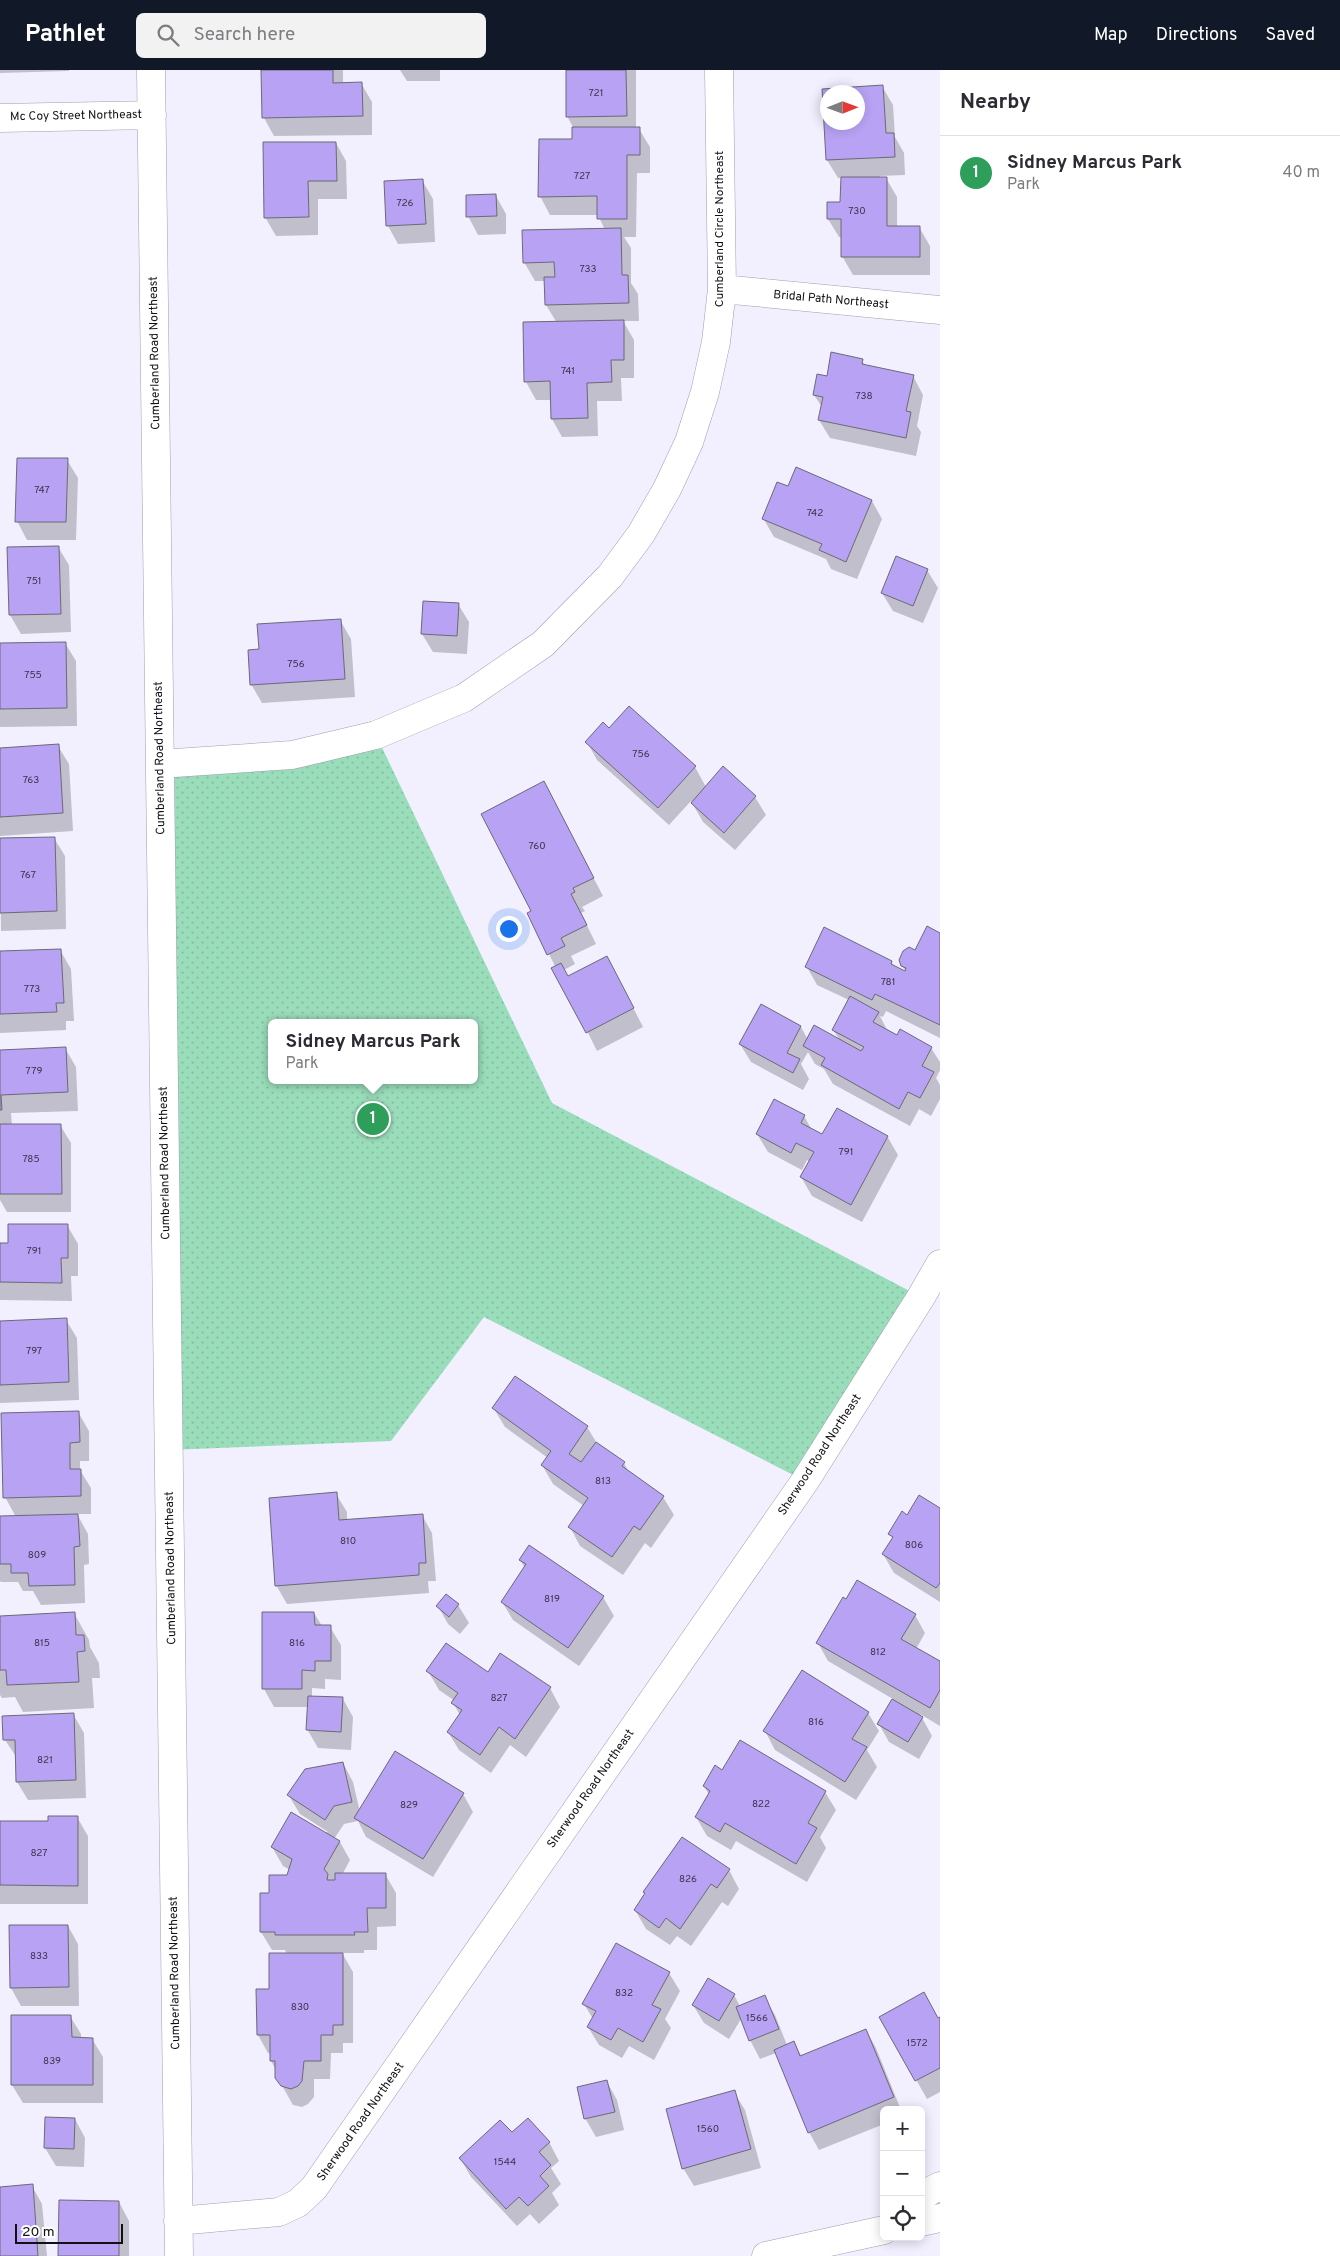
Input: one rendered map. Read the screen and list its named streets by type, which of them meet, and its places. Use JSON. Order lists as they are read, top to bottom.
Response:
{
  "streets": {
    "street": [
      "Mc Coy Street Northeast",
      "Cumberland Circle Northeast",
      "Bridal Path Northeast",
      "Cumberland Road Northeast",
      "Sherwood Road Northeast"
    ]
  },
  "crossings": [
    ["Mc Coy Street Northeast", "Cumberland Road Northeast"],
    ["Cumberland Circle Northeast", "Bridal Path Northeast"],
    ["Cumberland Circle Northeast", "Cumberland Road Northeast"],
    ["Cumberland Road Northeast", "Sherwood Road Northeast"]
  ],
  "house_numbers": [
    "721",
    "727",
    "726",
    "730",
    "733",
    "741",
    "738",
    "747",
    "742",
    "751",
    "756",
    "755",
    "756",
    "763",
    "760",
    "767",
    "781",
    "773",
    "779",
    "791",
    "785",
    "791",
    "797",
    "813",
    "810",
    "806",
    "809",
    "819",
    "815",
    "816",
    "812",
    "827",
    "816",
    "821",
    "822",
    "829",
    "827",
    "826",
    "833",
    "832",
    "830",
    "1566",
    "1572",
    "839",
    "1560",
    "1544"
  ],
  "scale_bar": "20 m",
  "north": "right",
  "page": {
    "header": "Pathlet",
    "search": "Search here",
    "nav": ["Map", "Directions", "Saved"],
    "heading": "Nearby",
    "list": [
      {
        "mark": "1",
        "name": "Sidney Marcus Park",
        "note": "Park",
        "value": "40 m"
      }
    ],
    "popup": ["Sidney Marcus Park", "Park"],
    "pins": "1",
    "map_buttons": ["+", "−"],
    "scale": "20 m"
  }
}
